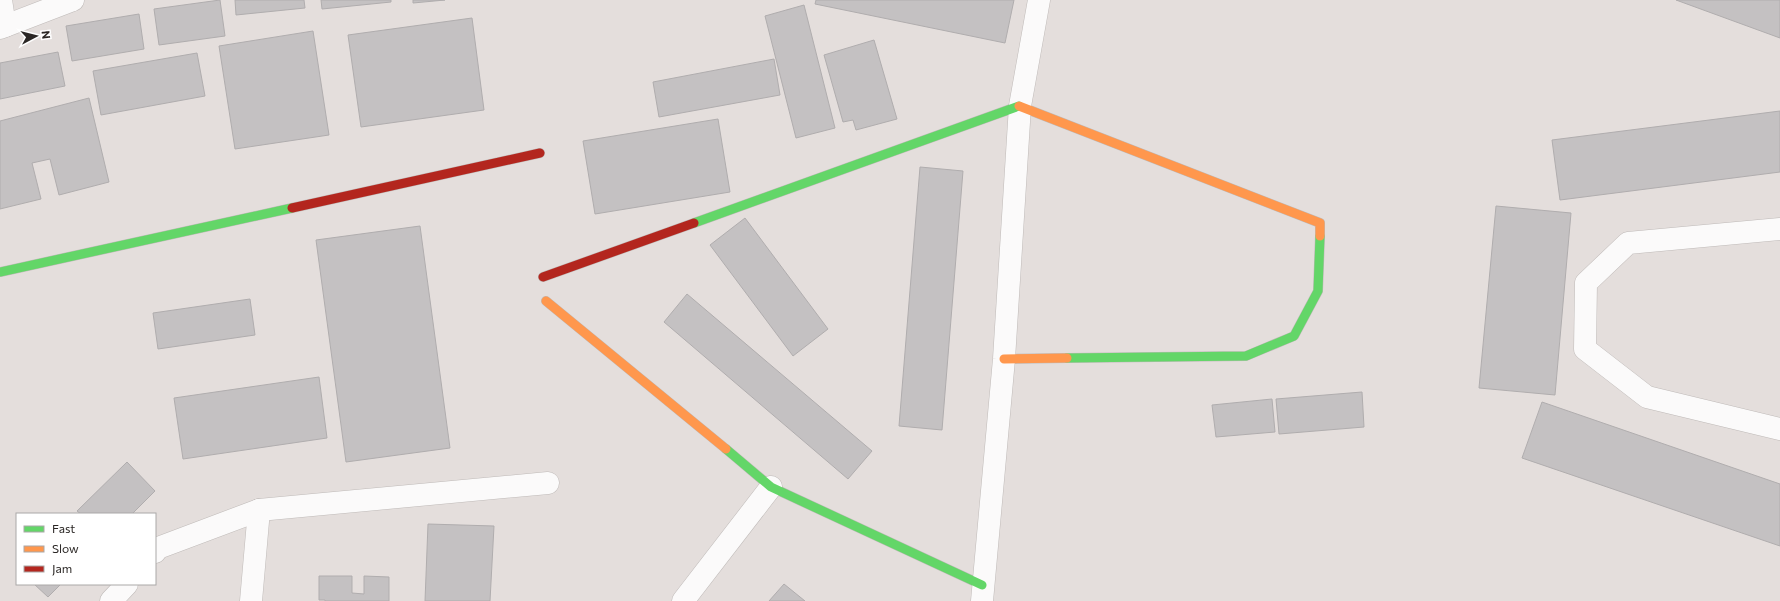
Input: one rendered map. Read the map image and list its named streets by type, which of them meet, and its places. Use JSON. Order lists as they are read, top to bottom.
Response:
{
  "legend": ["Fast", "Slow", "Jam"],
  "north": "right"
}
